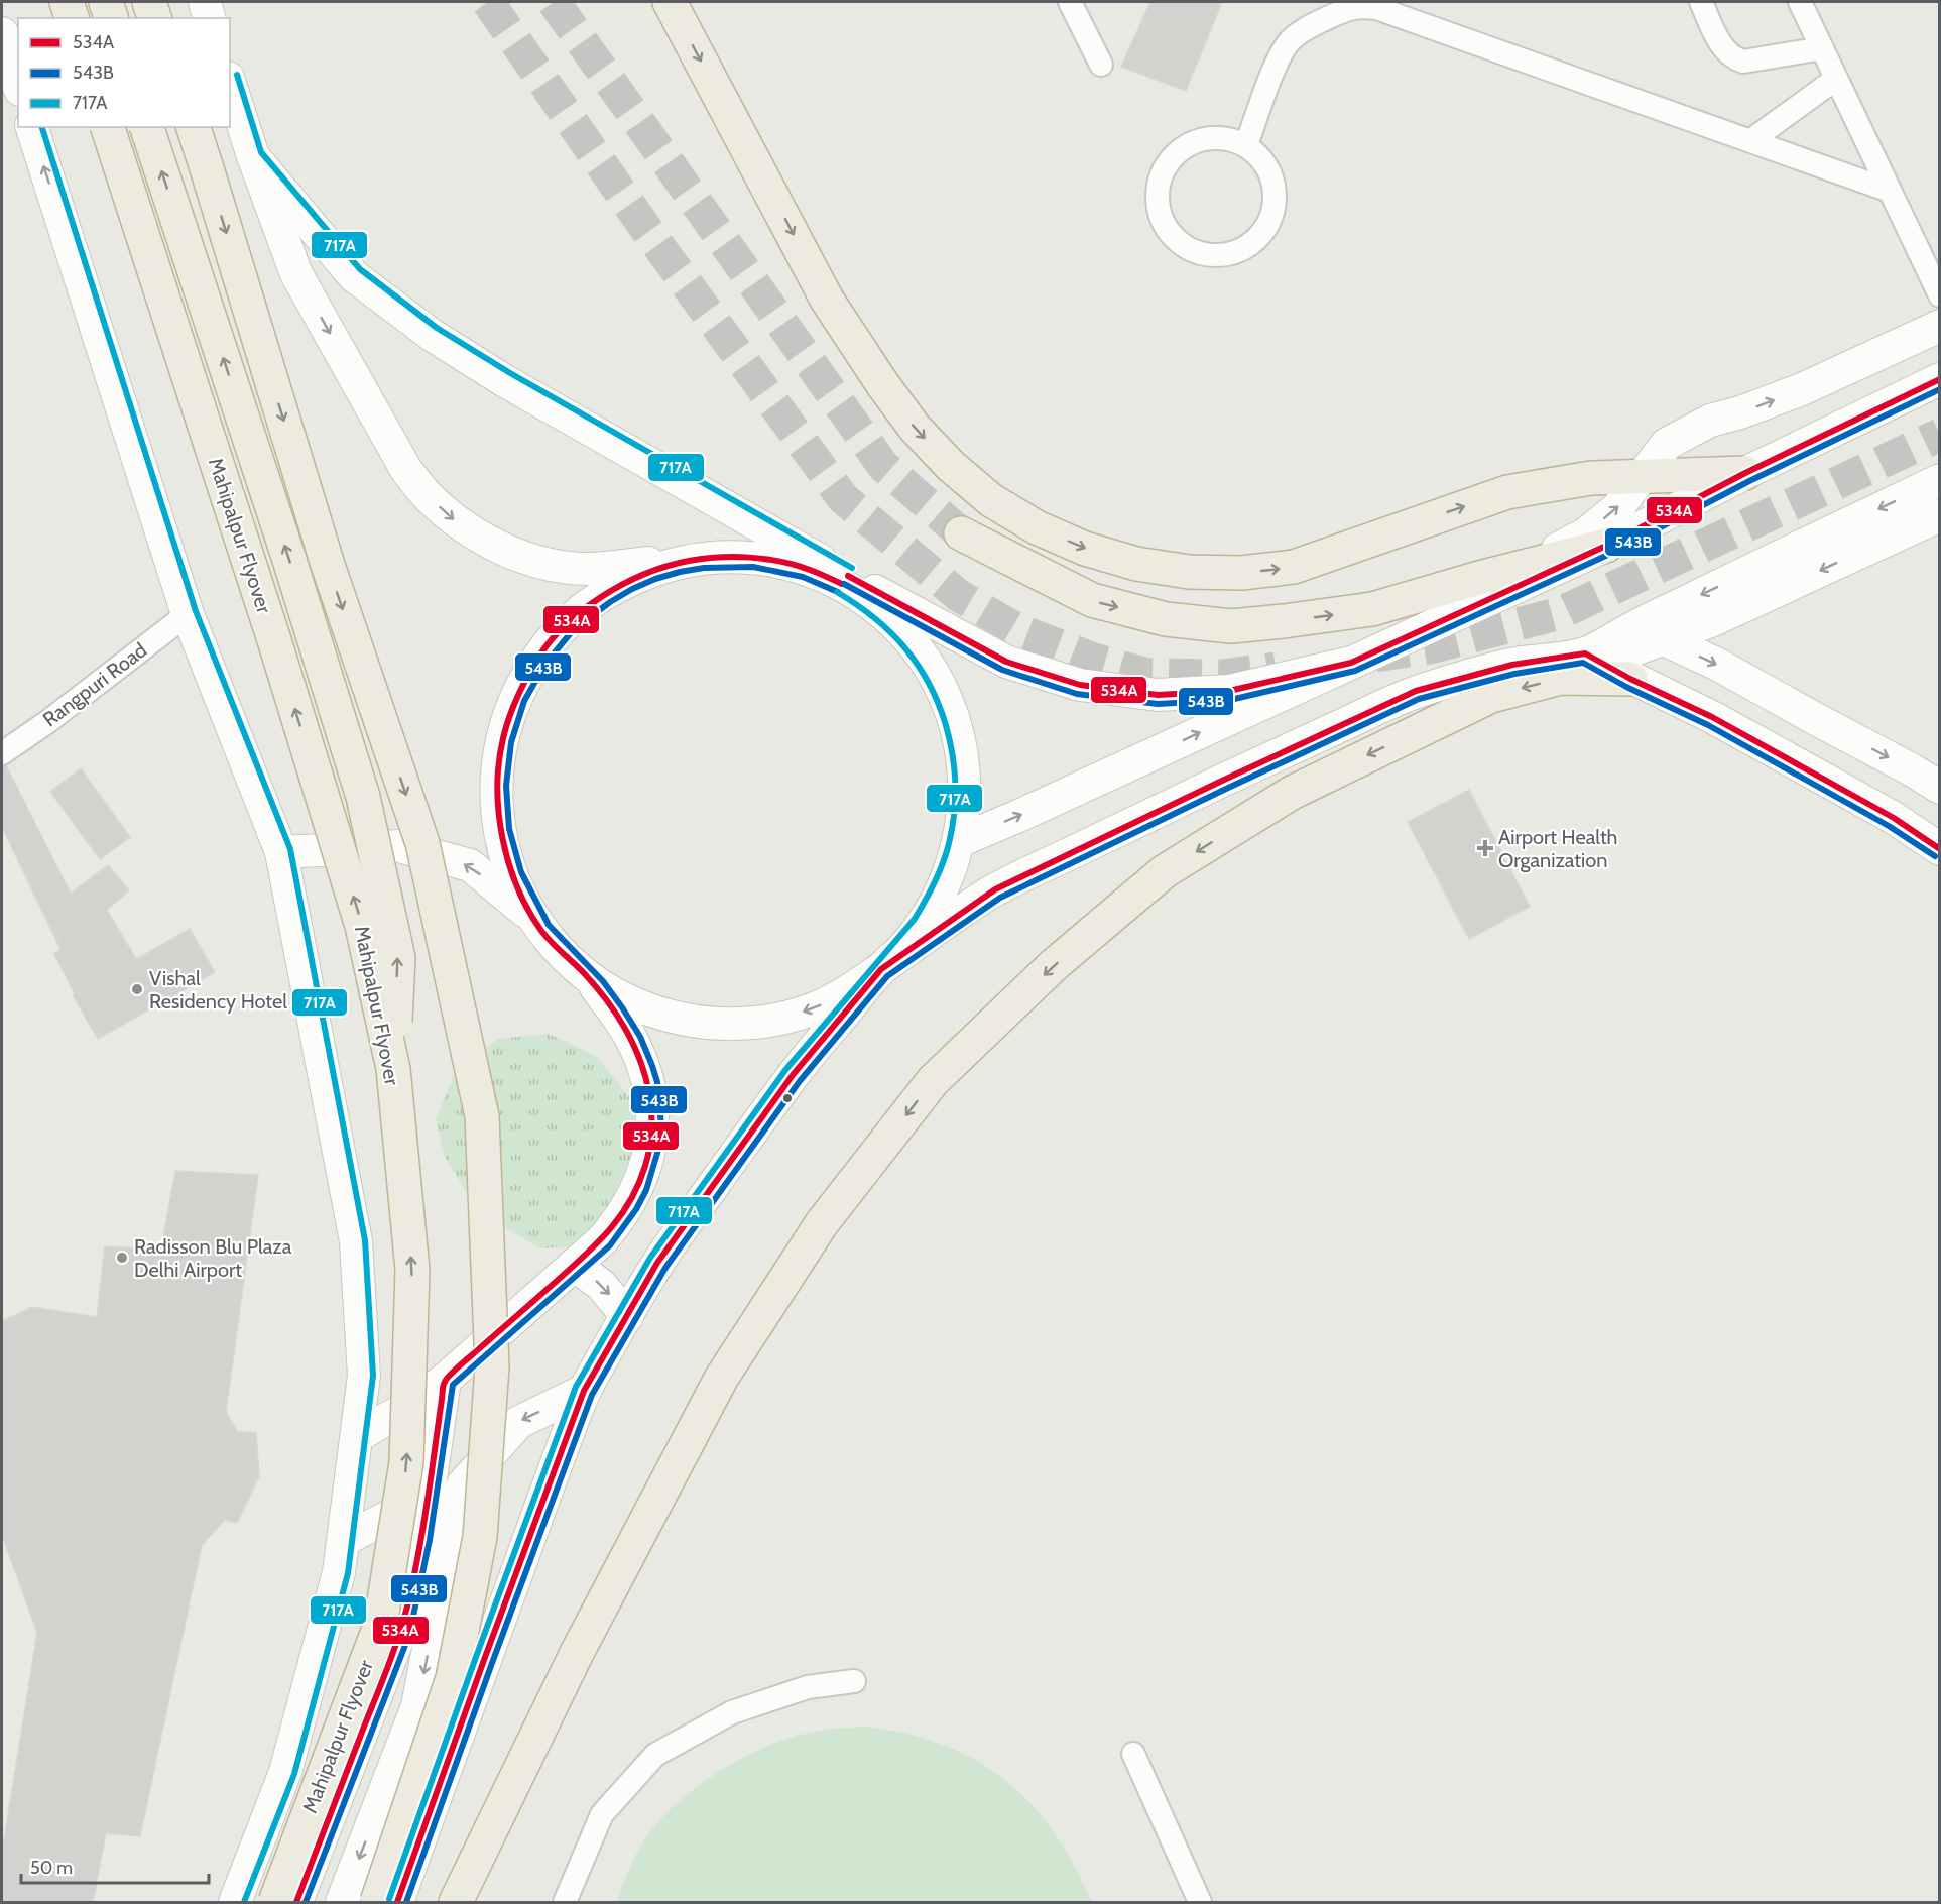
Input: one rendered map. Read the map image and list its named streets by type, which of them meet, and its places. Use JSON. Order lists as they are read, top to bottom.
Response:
{
  "streets": {
    "highway": ["Mahipalpur Flyover"],
    "street": ["Rangpuri Road"]
  },
  "places": {
    "health": ["Airport Health Organization"],
    "other": ["Vishal Residency Hotel", "Radisson Blu Plaza Delhi Airport"]
  },
  "lines": ["transit line 717A", "transit line 534A", "transit line 543B"],
  "legend": ["534A", "543B", "717A"],
  "scale_bar": "50 m"
}
